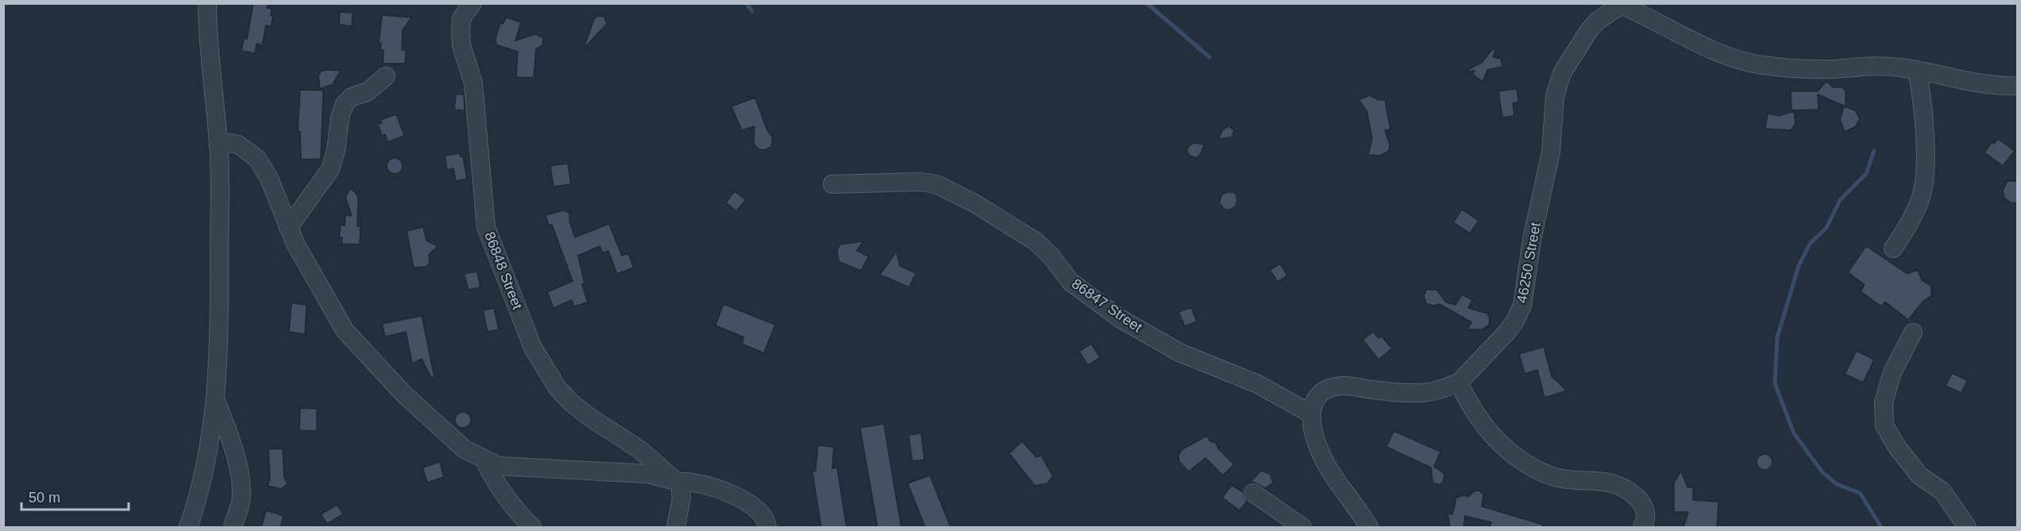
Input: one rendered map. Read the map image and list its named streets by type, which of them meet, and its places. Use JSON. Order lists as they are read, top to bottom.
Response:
{
  "streets": {
    "street": ["46250 Street", "86848 Street", "86847 Street"]
  },
  "scale_bar": "50 m"
}
